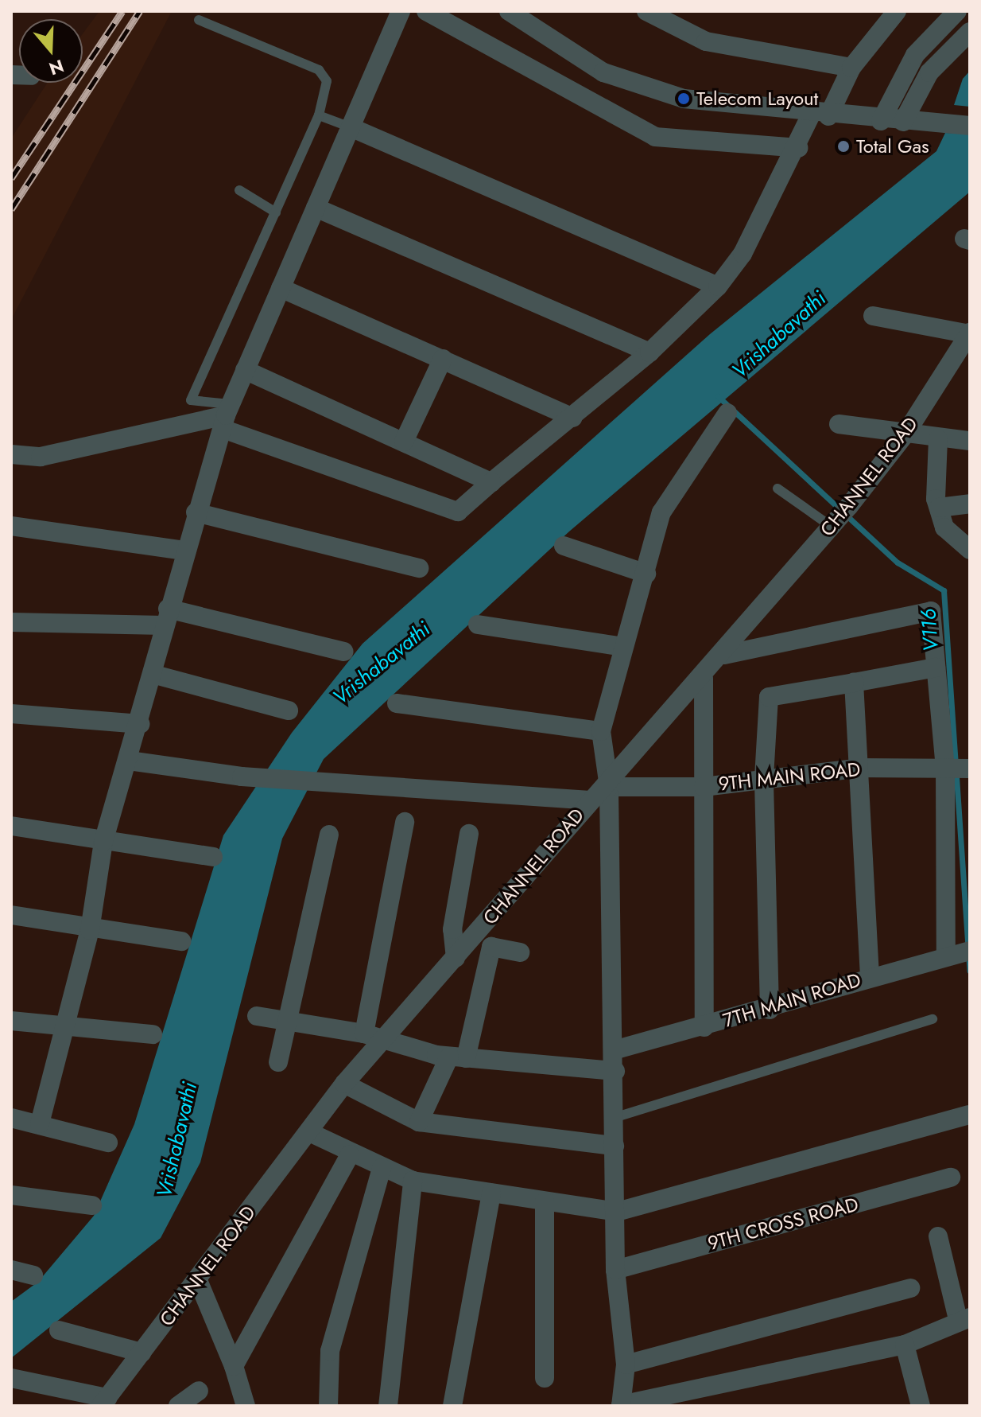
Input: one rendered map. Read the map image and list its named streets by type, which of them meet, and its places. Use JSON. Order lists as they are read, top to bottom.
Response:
{
  "streets": {
    "street": [
      "CHANNEL ROAD",
      "9TH MAIN ROAD",
      "7TH MAIN ROAD",
      "9TH CROSS ROAD"
    ]
  },
  "crossings": [
    ["CHANNEL ROAD", "9TH MAIN ROAD"]
  ],
  "water": ["Vrishabavathi", "V116"],
  "places": ["Telecom Layout", "Total Gas"],
  "north": "bottom"
}
